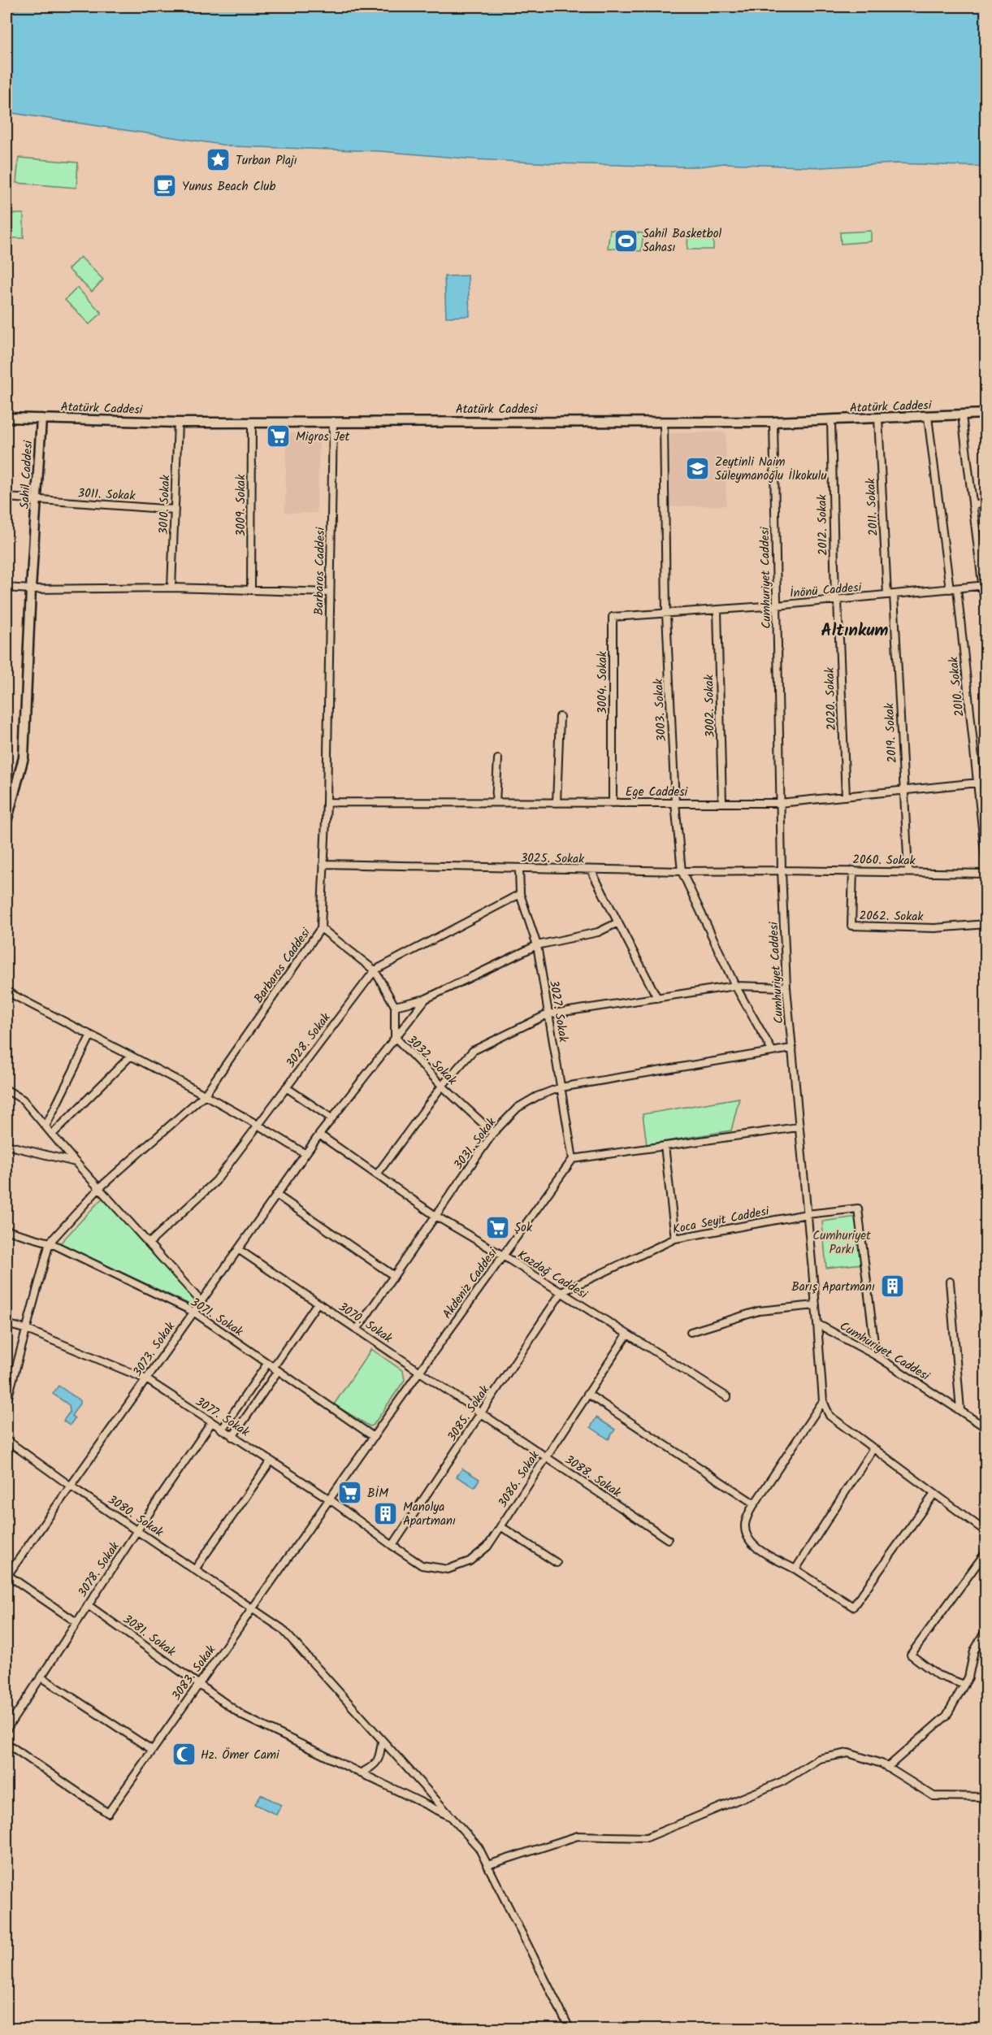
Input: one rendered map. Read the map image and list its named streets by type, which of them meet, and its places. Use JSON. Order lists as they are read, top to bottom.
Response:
{
  "streets": {
    "main road": ["Atatürk Caddesi", "Sahil Caddesi"],
    "street": [
      "3011. Sokak",
      "3010. Sokak",
      "3009. Sokak",
      "2011. Sokak",
      "2012. Sokak",
      "Barbaros Caddesi",
      "Cumhuriyet Caddesi",
      "İnönü Caddesi",
      "3004. Sokak",
      "2010. Sokak",
      "2020. Sokak",
      "3002. Sokak",
      "3003. Sokak",
      "2019. Sokak",
      "Ege Caddesi",
      "3025. Sokak",
      "2060. Sokak",
      "2062. Sokak",
      "3027. Sokak",
      "3028. Sokak",
      "3032. Sokak",
      "3031. Sokak",
      "Koca Seyit Caddesi",
      "Kazdağ Caddesi",
      "Akdeniz Caddesi",
      "3071. Sokak",
      "3070. Sokak",
      "3073. Sokak",
      "3085. Sokak",
      "3077. Sokak",
      "3088. Sokak",
      "3086. Sokak",
      "3080. Sokak",
      "3078. Sokak",
      "3081. Sokak",
      "3083. Sokak"
    ]
  },
  "crossings": [
    ["Atatürk Caddesi", "Sahil Caddesi"],
    ["Atatürk Caddesi", "3010. Sokak"],
    ["Atatürk Caddesi", "3009. Sokak"],
    ["Atatürk Caddesi", "2011. Sokak"],
    ["Atatürk Caddesi", "2012. Sokak"],
    ["Atatürk Caddesi", "Barbaros Caddesi"],
    ["Atatürk Caddesi", "Cumhuriyet Caddesi"],
    ["Atatürk Caddesi", "2010. Sokak"],
    ["Atatürk Caddesi", "3003. Sokak"],
    ["Sahil Caddesi", "3011. Sokak"],
    ["3011. Sokak", "3010. Sokak"],
    ["2011. Sokak", "İnönü Caddesi"],
    ["2011. Sokak", "2019. Sokak"],
    ["2012. Sokak", "İnönü Caddesi"],
    ["2012. Sokak", "2020. Sokak"],
    ["Barbaros Caddesi", "Ege Caddesi"],
    ["Barbaros Caddesi", "3025. Sokak"],
    ["Barbaros Caddesi", "3032. Sokak"],
    ["Barbaros Caddesi", "3071. Sokak"],
    ["Barbaros Caddesi", "3077. Sokak"],
    ["Cumhuriyet Caddesi", "İnönü Caddesi"],
    ["Cumhuriyet Caddesi", "Ege Caddesi"],
    ["Cumhuriyet Caddesi", "3025. Sokak"],
    ["Cumhuriyet Caddesi", "2060. Sokak"],
    ["Cumhuriyet Caddesi", "3031. Sokak"],
    ["Cumhuriyet Caddesi", "Koca Seyit Caddesi"],
    ["İnönü Caddesi", "3004. Sokak"],
    ["İnönü Caddesi", "2010. Sokak"],
    ["İnönü Caddesi", "2020. Sokak"],
    ["İnönü Caddesi", "3002. Sokak"],
    ["İnönü Caddesi", "3003. Sokak"],
    ["İnönü Caddesi", "2019. Sokak"],
    ["3004. Sokak", "3003. Sokak"],
    ["3004. Sokak", "Ege Caddesi"],
    ["2010. Sokak", "Ege Caddesi"],
    ["2020. Sokak", "Ege Caddesi"],
    ["3002. Sokak", "Ege Caddesi"],
    ["3003. Sokak", "Ege Caddesi"],
    ["3003. Sokak", "3025. Sokak"],
    ["3003. Sokak", "3031. Sokak"],
    ["2019. Sokak", "Ege Caddesi"],
    ["2019. Sokak", "2060. Sokak"],
    ["3025. Sokak", "2060. Sokak"],
    ["3025. Sokak", "3027. Sokak"],
    ["2060. Sokak", "2062. Sokak"],
    ["3027. Sokak", "3028. Sokak"],
    ["3027. Sokak", "3031. Sokak"],
    ["3027. Sokak", "Akdeniz Caddesi"],
    ["3028. Sokak", "3032. Sokak"],
    ["3032. Sokak", "3031. Sokak"],
    ["3032. Sokak", "3073. Sokak"],
    ["3031. Sokak", "Kazdağ Caddesi"],
    ["3031. Sokak", "3070. Sokak"],
    ["Koca Seyit Caddesi", "Kazdağ Caddesi"],
    ["Koca Seyit Caddesi", "3085. Sokak"],
    ["Kazdağ Caddesi", "Akdeniz Caddesi"],
    ["Kazdağ Caddesi", "3073. Sokak"],
    ["Kazdağ Caddesi", "3085. Sokak"],
    ["Kazdağ Caddesi", "3086. Sokak"],
    ["Akdeniz Caddesi", "3071. Sokak"],
    ["Akdeniz Caddesi", "3070. Sokak"],
    ["Akdeniz Caddesi", "3077. Sokak"],
    ["Akdeniz Caddesi", "3080. Sokak"],
    ["Akdeniz Caddesi", "3083. Sokak"],
    ["3071. Sokak", "3073. Sokak"],
    ["3070. Sokak", "3073. Sokak"],
    ["3070. Sokak", "3085. Sokak"],
    ["3070. Sokak", "3088. Sokak"],
    ["3073. Sokak", "3077. Sokak"],
    ["3073. Sokak", "3080. Sokak"],
    ["3085. Sokak", "3077. Sokak"],
    ["3085. Sokak", "3088. Sokak"],
    ["3085. Sokak", "3086. Sokak"],
    ["3077. Sokak", "3086. Sokak"],
    ["3077. Sokak", "3078. Sokak"],
    ["3088. Sokak", "3086. Sokak"],
    ["3080. Sokak", "3078. Sokak"],
    ["3080. Sokak", "3081. Sokak"],
    ["3080. Sokak", "3083. Sokak"],
    ["3078. Sokak", "3081. Sokak"],
    ["3081. Sokak", "3083. Sokak"]
  ],
  "districts": ["Altınkum"],
  "parks": ["Cumhuriyet Parkı"],
  "places": {
    "place": ["Turban Plajı"],
    "cafe": ["Yunus Beach Club"],
    "sports": ["Sahil Basketbol Sahası"],
    "supermarket": ["Migros Jet", "Şok", "BİM"],
    "school or university": ["Zeytinli Naim Süleymanoğlu İlkokulu"],
    "building": ["Barış Apartmanı", "Manolya Apartmanı"],
    "mosque": ["Hz. Ömer Cami"]
  }
}
